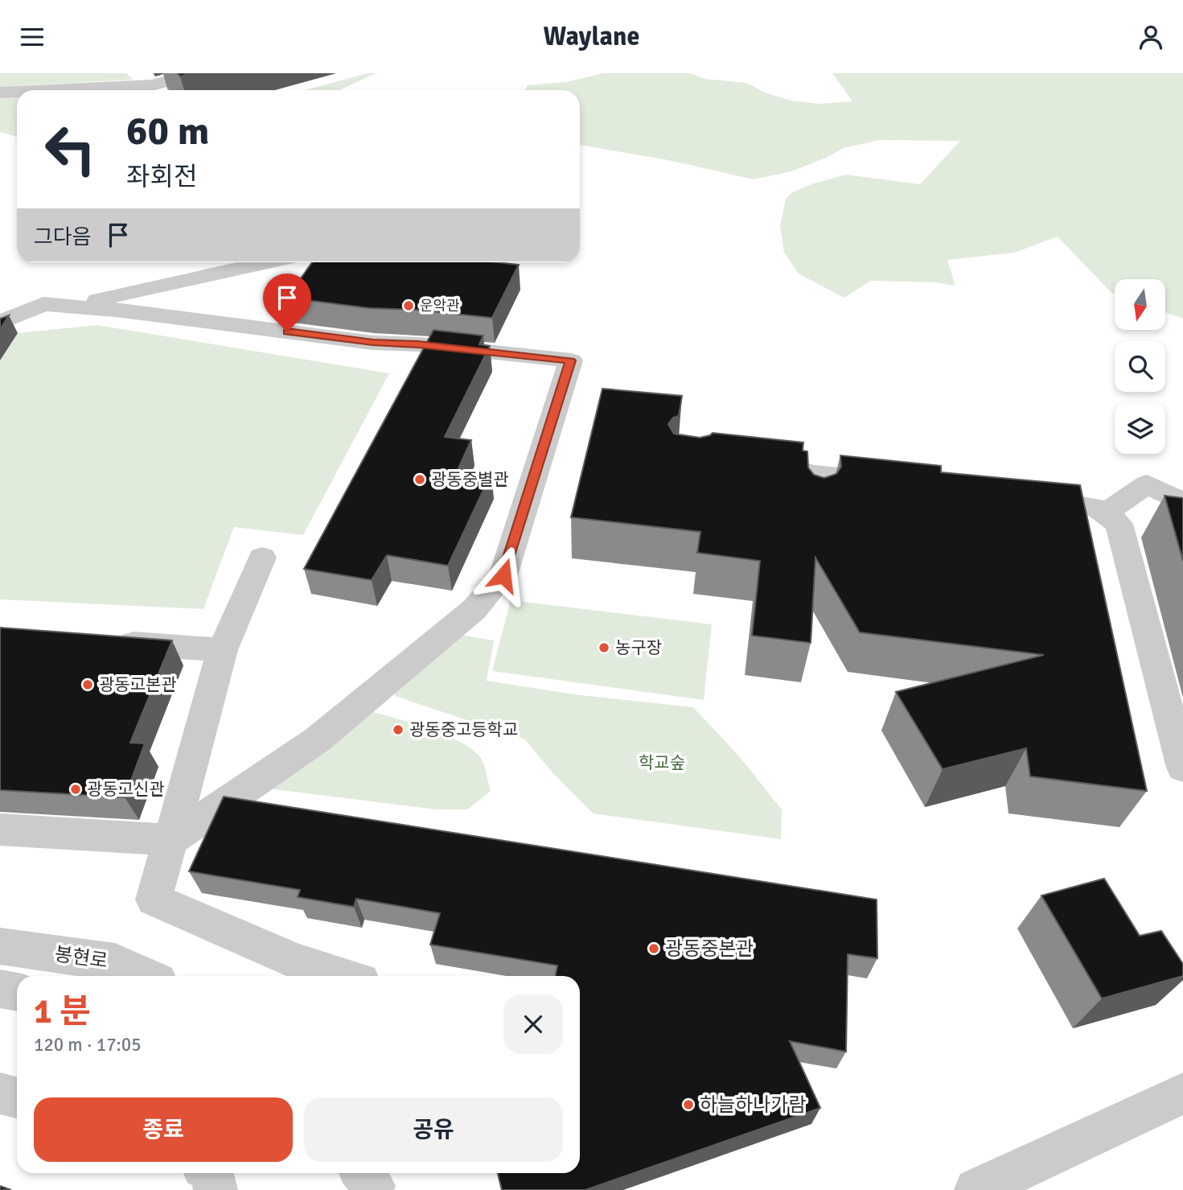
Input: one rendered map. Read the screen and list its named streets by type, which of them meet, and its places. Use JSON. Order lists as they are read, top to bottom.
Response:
{
  "streets": {
    "street": ["봉현로"]
  },
  "parks": ["학교숲"],
  "places": [
    "운악관",
    "광동중별관",
    "농구장",
    "광동고본관",
    "광동중고등학교",
    "광동고신관",
    "광동중본관",
    "하늘하나가람"
  ],
  "north": "bottom",
  "page": {
    "header": "Waylane",
    "turn": ["60 m", "좌회전"],
    "then": "그다음",
    "heading": ["1 분", "120 m · 17:05"],
    "buttons": ["종료", "공유"]
  }
}
